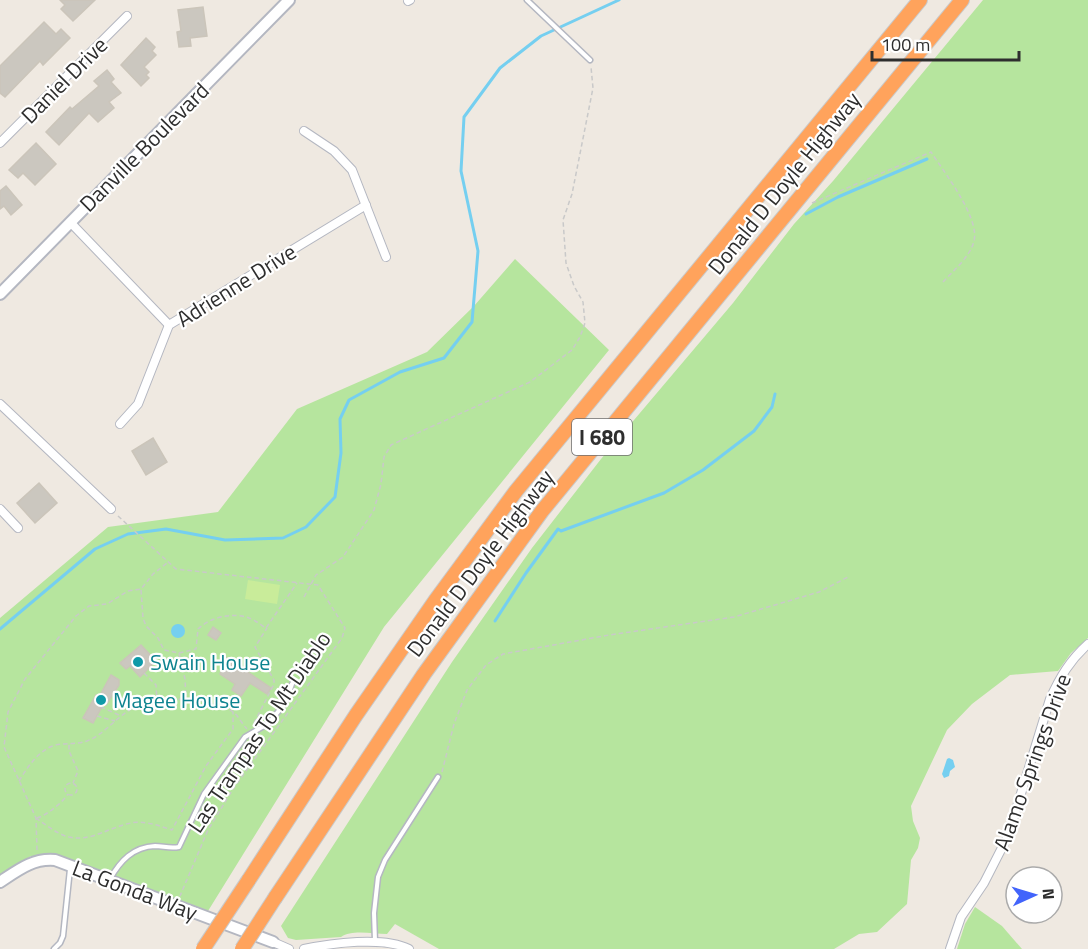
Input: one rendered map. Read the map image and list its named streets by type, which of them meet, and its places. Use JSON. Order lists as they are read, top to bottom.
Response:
{
  "streets": {
    "highway": ["Donald D Doyle Highway", "I 680"],
    "main road": ["Danville Boulevard", "La Gonda Way"],
    "street": ["Daniel Drive", "Adrienne Drive", "Alamo Springs Drive"],
    "path": ["Las Trampas To Mt Diablo"]
  },
  "crossings": [
    ["Las Trampas To Mt Diablo", "La Gonda Way"]
  ],
  "places": ["Swain House", "Magee House"],
  "scale_bar": "100 m",
  "north": "right"
}
